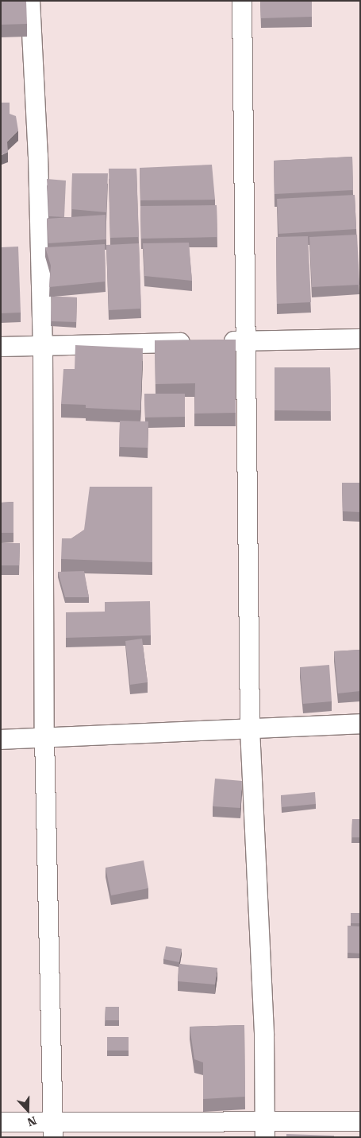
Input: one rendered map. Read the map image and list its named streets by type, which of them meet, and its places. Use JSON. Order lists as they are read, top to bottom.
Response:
{
  "north": "bottom"
}
